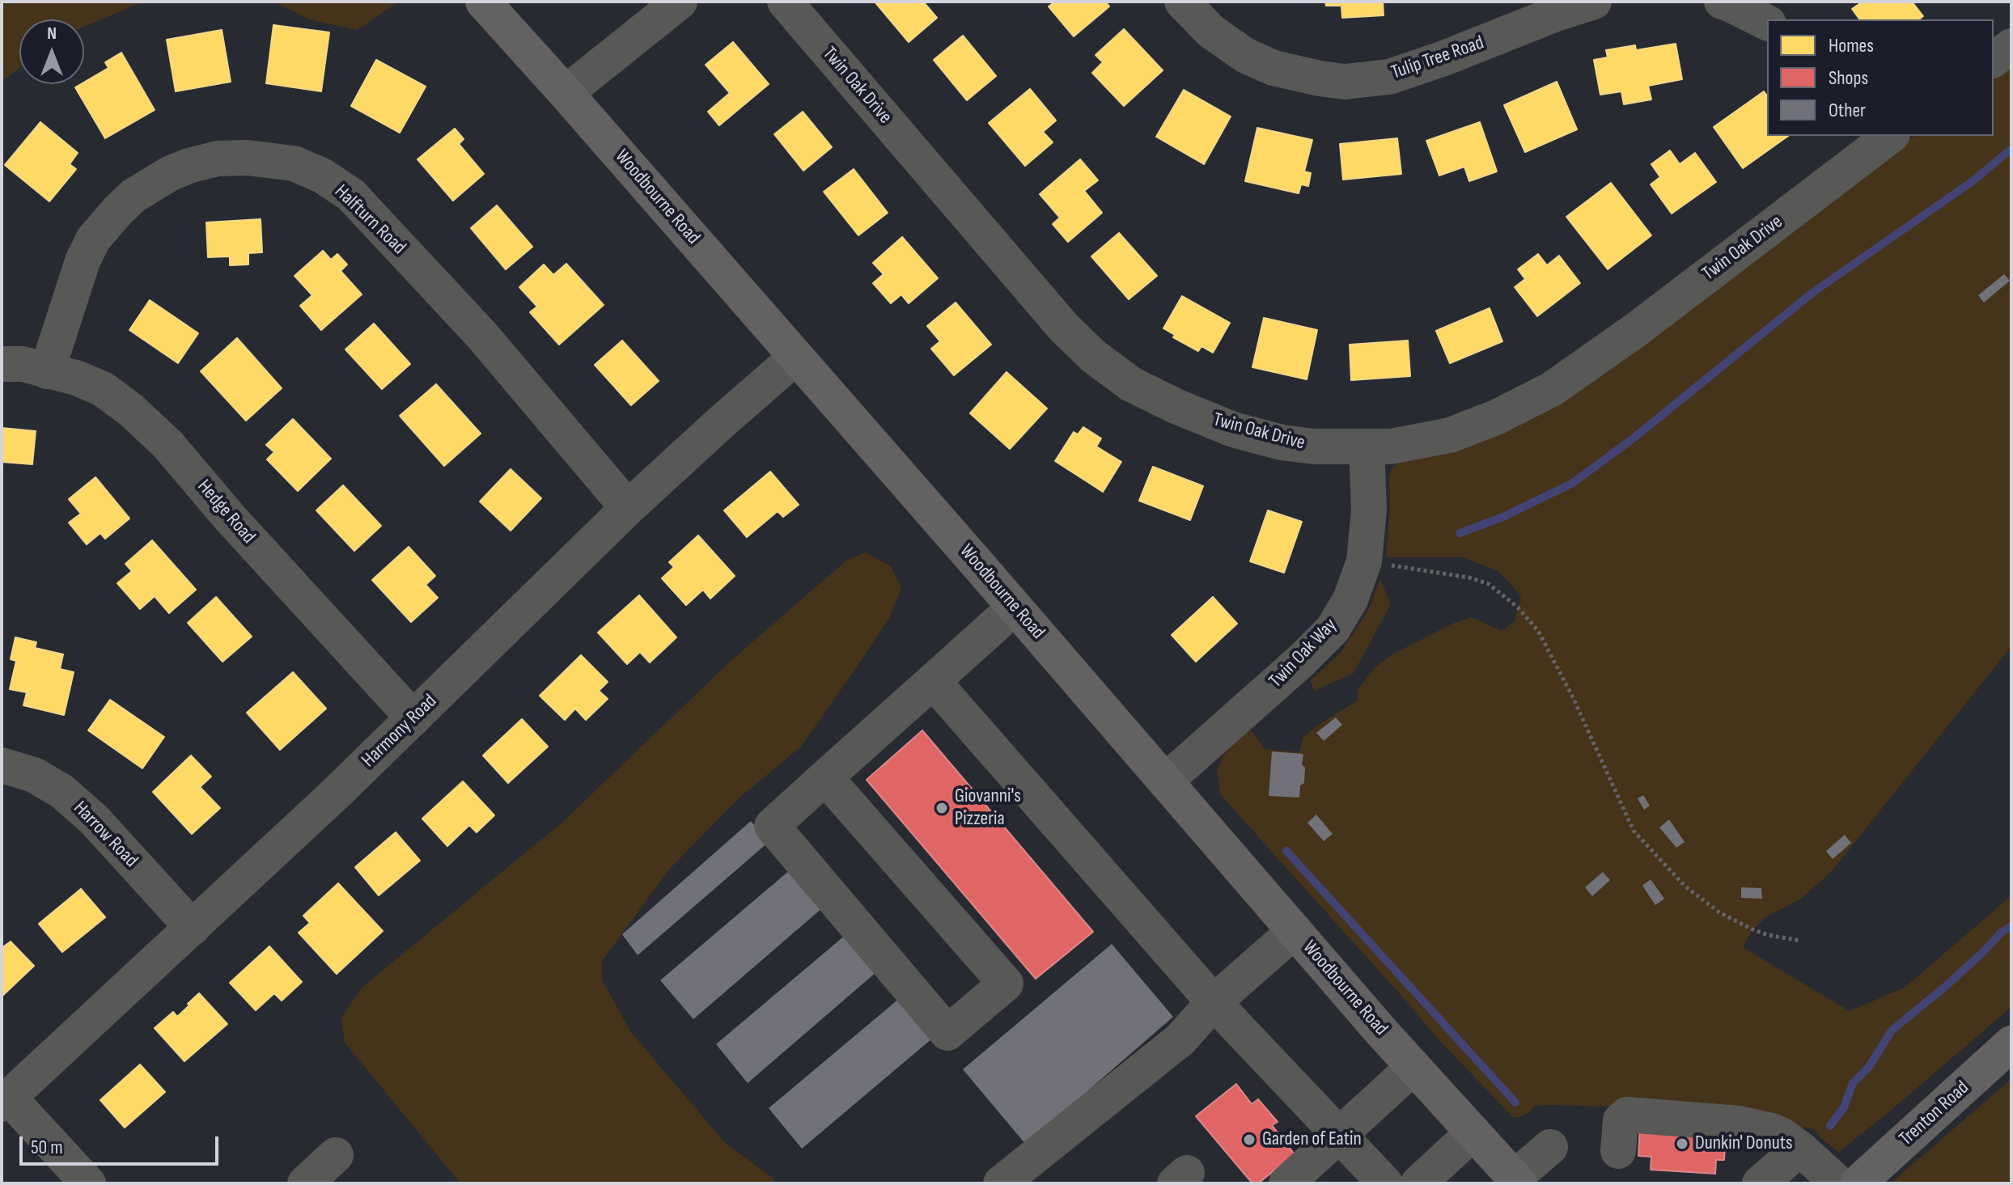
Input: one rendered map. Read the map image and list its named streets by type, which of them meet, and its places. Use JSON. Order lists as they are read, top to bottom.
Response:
{
  "streets": {
    "main road": ["Woodbourne Road", "Trenton Road"],
    "street": [
      "Tulip Tree Road",
      "Twin Oak Drive",
      "Halfturn Road",
      "Hedge Road",
      "Twin Oak Way",
      "Harmony Road",
      "Harrow Road"
    ]
  },
  "crossings": [
    ["Twin Oak Drive", "Twin Oak Way"],
    ["Woodbourne Road", "Twin Oak Way"],
    ["Woodbourne Road", "Harmony Road"],
    ["Halfturn Road", "Hedge Road"],
    ["Halfturn Road", "Harmony Road"],
    ["Hedge Road", "Harmony Road"],
    ["Harmony Road", "Harrow Road"]
  ],
  "places": ["Giovanni's Pizzeria", "Garden of Eatin", "Dunkin' Donuts"],
  "legend": ["Homes", "Shops", "Other"],
  "scale_bar": "50 m",
  "north": "top"
}
